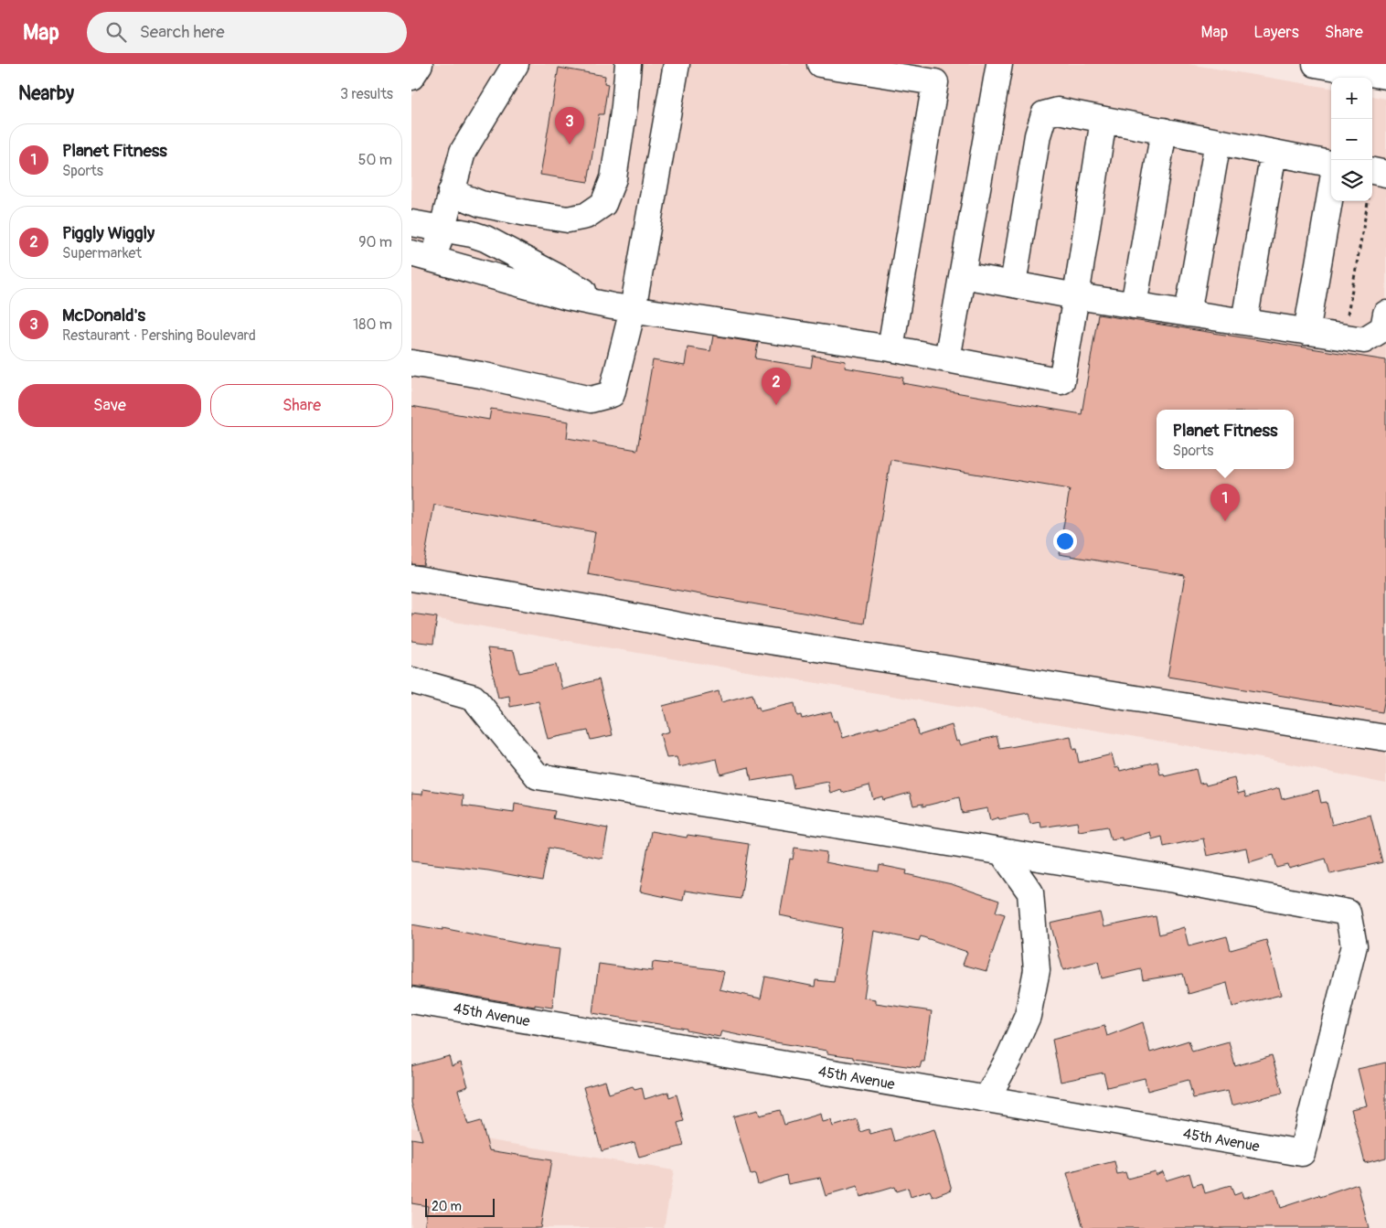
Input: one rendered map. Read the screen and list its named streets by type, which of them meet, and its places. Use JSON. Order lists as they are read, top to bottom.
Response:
{
  "streets": {
    "street": ["45th Avenue"]
  },
  "scale_bar": "20 m",
  "page": {
    "header": "Map",
    "search": "Search here",
    "nav": ["Map", "Layers", "Share"],
    "heading": ["Nearby", "3 results"],
    "map_buttons": ["+", "−"],
    "pins": ["3", "2", "1"],
    "list": [
      {
        "mark": "1",
        "name": "Planet Fitness",
        "note": "Sports",
        "value": "50 m"
      },
      {
        "mark": "2",
        "name": "Piggly Wiggly",
        "note": "Supermarket",
        "value": "90 m"
      },
      {
        "mark": "3",
        "name": "McDonald's",
        "note": "Restaurant · Pershing Boulevard",
        "value": "180 m"
      }
    ],
    "buttons": ["Save", "Share"],
    "popup": ["Planet Fitness", "Sports"],
    "scale": "20 m"
  }
}
